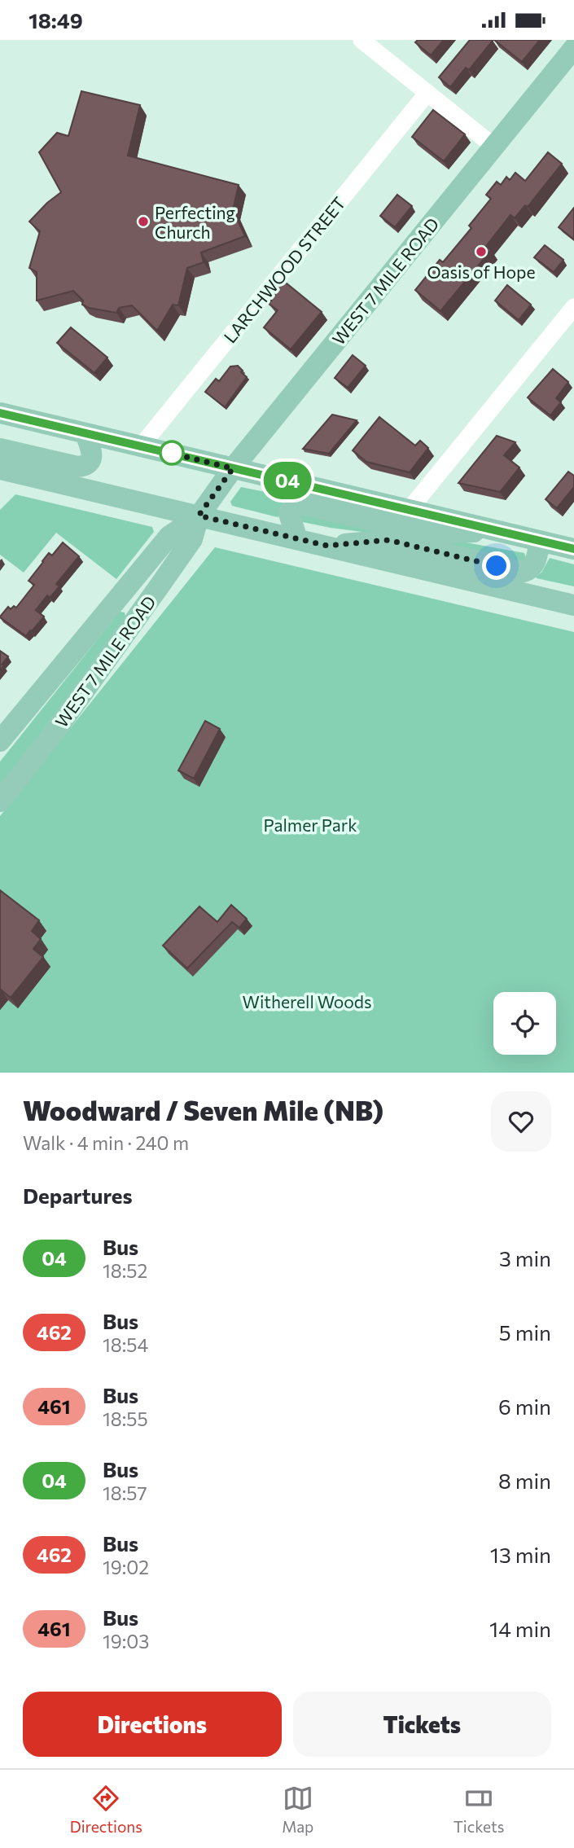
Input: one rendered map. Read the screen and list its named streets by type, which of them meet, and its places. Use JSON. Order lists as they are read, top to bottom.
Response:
{
  "streets": {
    "main road": ["WEST 7 MILE ROAD"],
    "street": ["LARCHWOOD STREET"]
  },
  "parks": ["Palmer Park", "Witherell Woods"],
  "places": ["Perfecting Church", "Oasis of Hope"],
  "lines": ["bus line 04"],
  "page": {
    "status": "18:49",
    "on_map": "04",
    "heading": [
      ["Woodward / Seven Mile (NB)", "Walk · 4 min · 240 m"],
      "Departures"
    ],
    "list": [
      {
        "mark": "04",
        "name": "Bus",
        "note": "18:52",
        "value": "3 min"
      },
      {
        "mark": "462",
        "name": "Bus",
        "note": "18:54",
        "value": "5 min"
      },
      {
        "mark": "461",
        "name": "Bus",
        "note": "18:55",
        "value": "6 min"
      },
      {
        "mark": "04",
        "name": "Bus",
        "note": "18:57",
        "value": "8 min"
      },
      {
        "mark": "462",
        "name": "Bus",
        "note": "19:02",
        "value": "13 min"
      },
      {
        "mark": "461",
        "name": "Bus",
        "note": "19:03",
        "value": "14 min"
      }
    ],
    "buttons": ["Directions", "Tickets"],
    "tabs": ["Directions", "Map", "Tickets"]
  }
}
